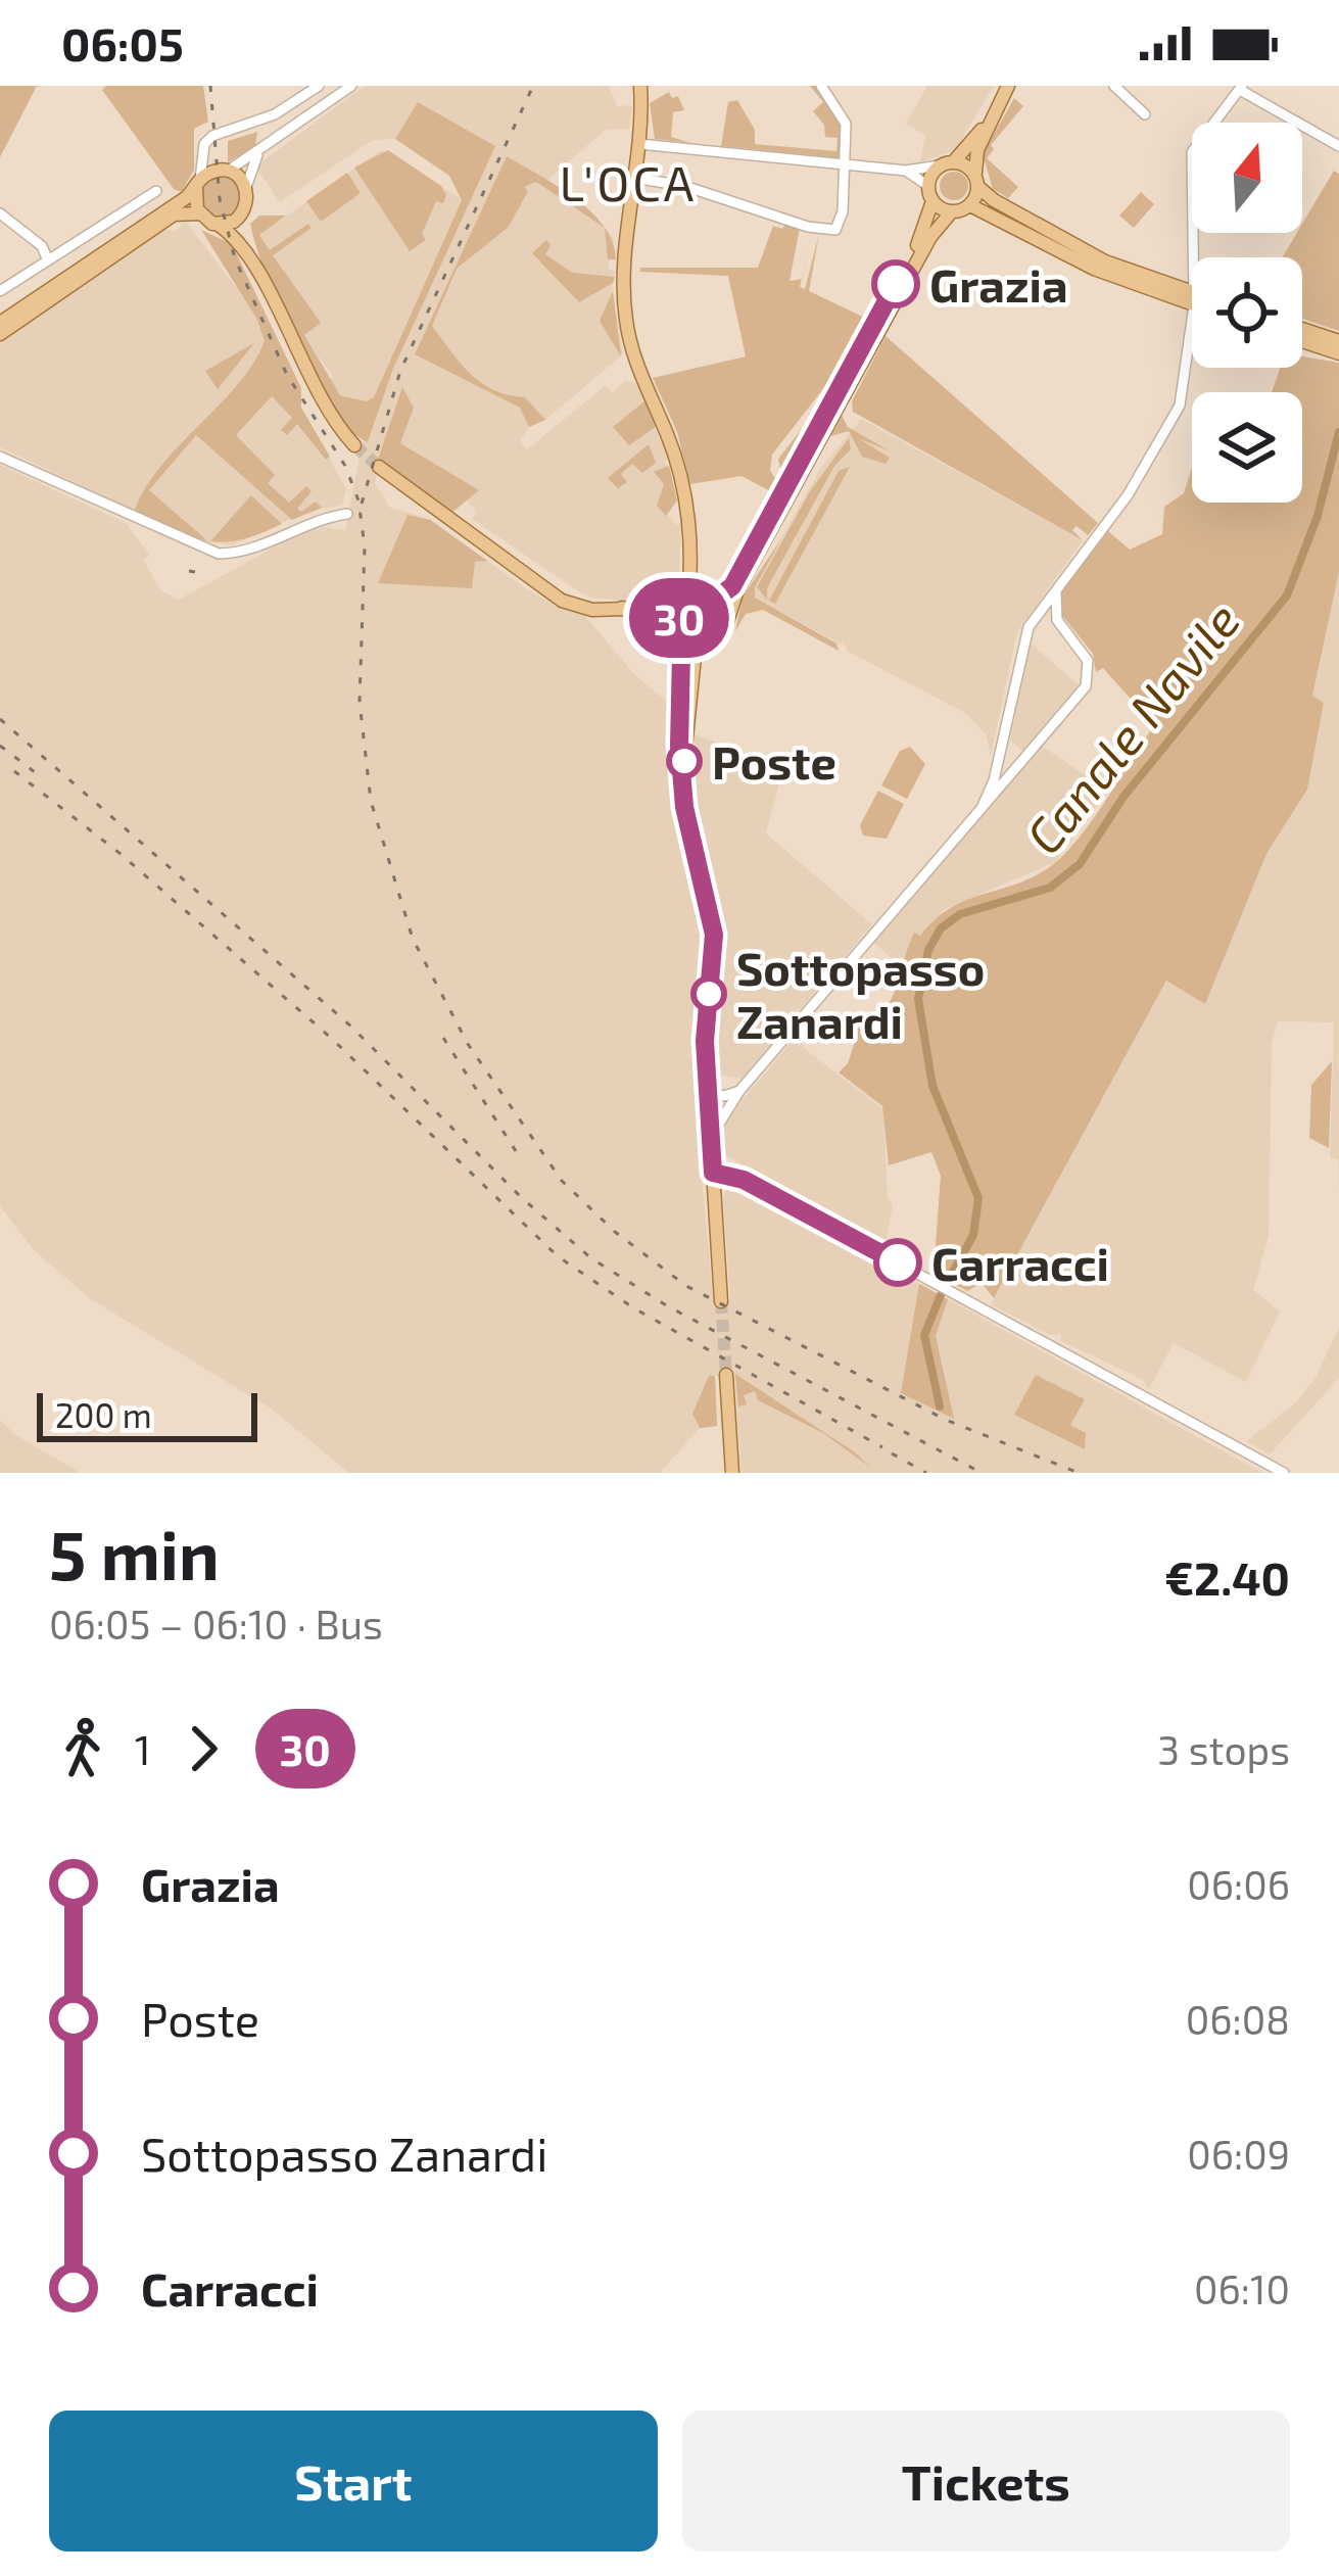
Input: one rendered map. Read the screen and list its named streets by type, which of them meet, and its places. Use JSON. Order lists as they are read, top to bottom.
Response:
{
  "districts": ["L'OCA"],
  "water": ["Canale Navile"],
  "places": [
    "Grazia",
    "Poste",
    "Sottopasso Zanardi",
    "Carracci"
  ],
  "lines": ["bus line 30"],
  "scale_bar": "200 m",
  "north": "top",
  "page": {
    "status": "06:05",
    "on_map": "30",
    "scale": "200 m",
    "heading": ["5 min", "06:05 – 06:10 · Bus", "€2.40"],
    "legs": ["1", "30", "3 stops"],
    "list": [
      {
        "name": "Grazia",
        "value": "06:06"
      },
      {
        "name": "Poste",
        "value": "06:08"
      },
      {
        "name": "Sottopasso Zanardi",
        "value": "06:09"
      },
      {
        "name": "Carracci",
        "value": "06:10"
      }
    ],
    "buttons": ["Start", "Tickets"]
  }
}
